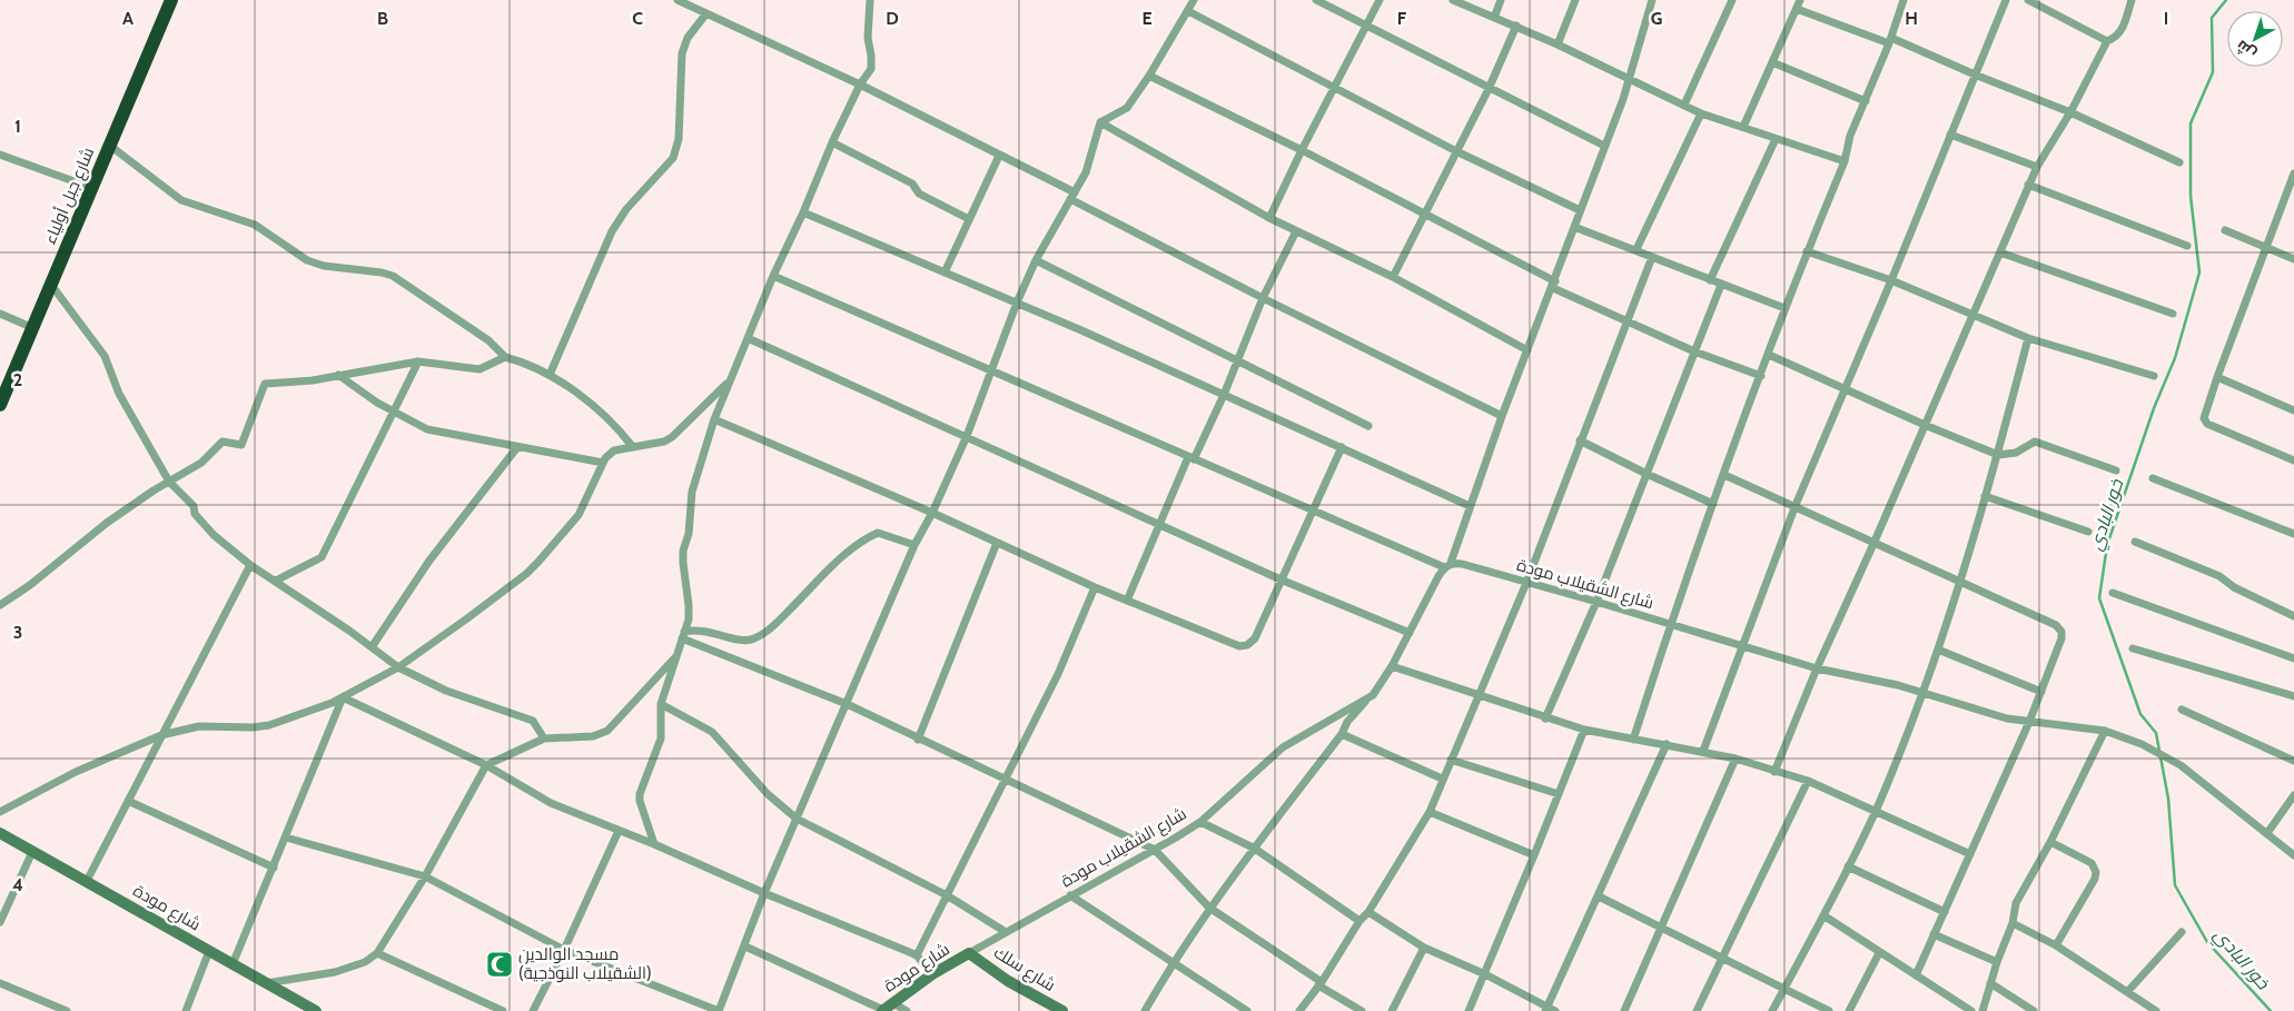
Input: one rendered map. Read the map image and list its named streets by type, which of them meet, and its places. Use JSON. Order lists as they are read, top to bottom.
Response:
{
  "streets": {
    "highway": ["شارع جبل أولياء"],
    "street": ["شارع الشقيلاب مودة", "شارع مودة", "شارع سلك"]
  },
  "crossings": [
    ["شارع الشقيلاب مودة", "شارع مودة"],
    ["شارع الشقيلاب مودة", "شارع سلك"],
    ["شارع مودة", "شارع سلك"]
  ],
  "water": ["خور البادي"],
  "places": {
    "mosque": ["مسجد الوالدين (الشقيلاب النوذجية)"]
  },
  "north": "bottom left",
  "grid": {
    "columns": [
      "A",
      "B",
      "C",
      "D",
      "E",
      "F",
      "G",
      "H",
      "I"
    ],
    "rows": [
      "1",
      "2",
      "3",
      "4"
    ]
  }
}
